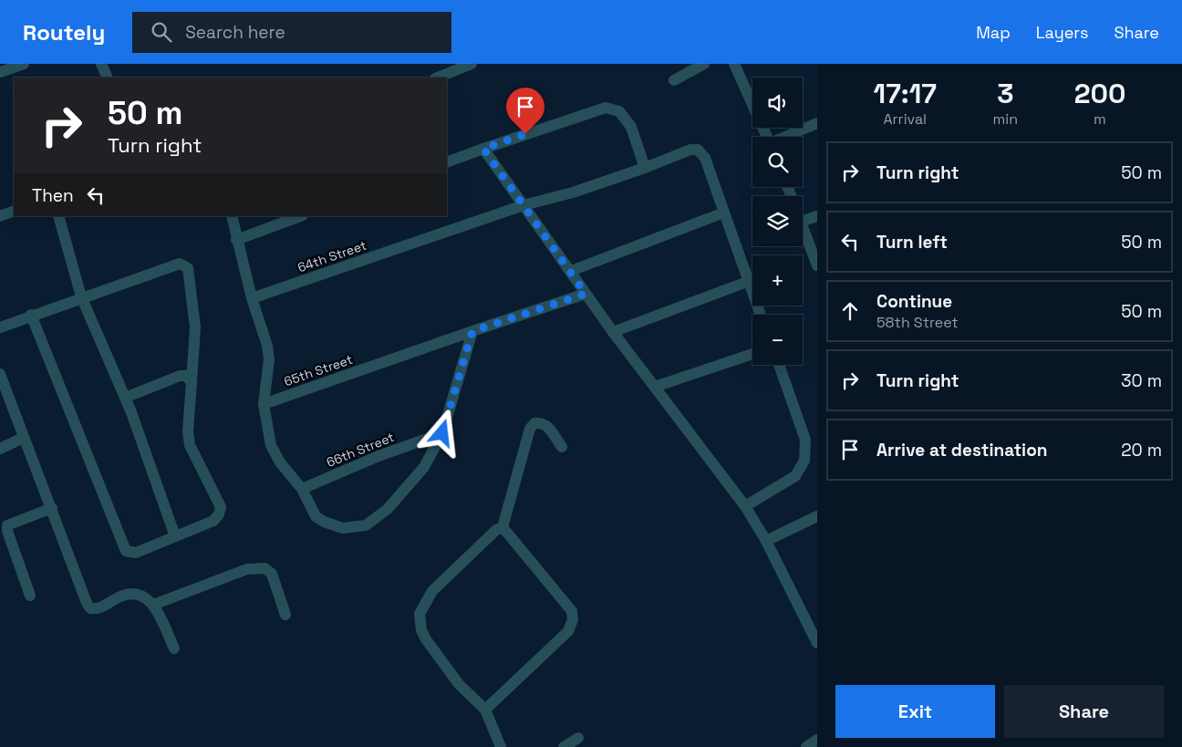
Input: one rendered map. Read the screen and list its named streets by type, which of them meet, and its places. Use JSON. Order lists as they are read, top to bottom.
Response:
{
  "streets": {
    "street": ["64th Street", "65th Street", "66th Street"]
  },
  "page": {
    "header": "Routely",
    "search": "Search here",
    "nav": ["Map", "Layers", "Share"],
    "eta": [
      "17:17",
      "Arrival",
      "3",
      "min",
      "200",
      "m"
    ],
    "map_buttons": ["+", "−"],
    "turn": ["50 m", "Turn right"],
    "list": [
      {
        "name": "Turn right",
        "value": "50 m"
      },
      {
        "name": "Turn left",
        "value": "50 m"
      },
      {
        "name": "Continue",
        "note": "58th Street",
        "value": "50 m"
      },
      {
        "name": "Turn right",
        "value": "30 m"
      },
      {
        "name": "Arrive at destination",
        "value": "20 m"
      }
    ],
    "then": "Then",
    "buttons": ["Exit", "Share"]
  }
}
